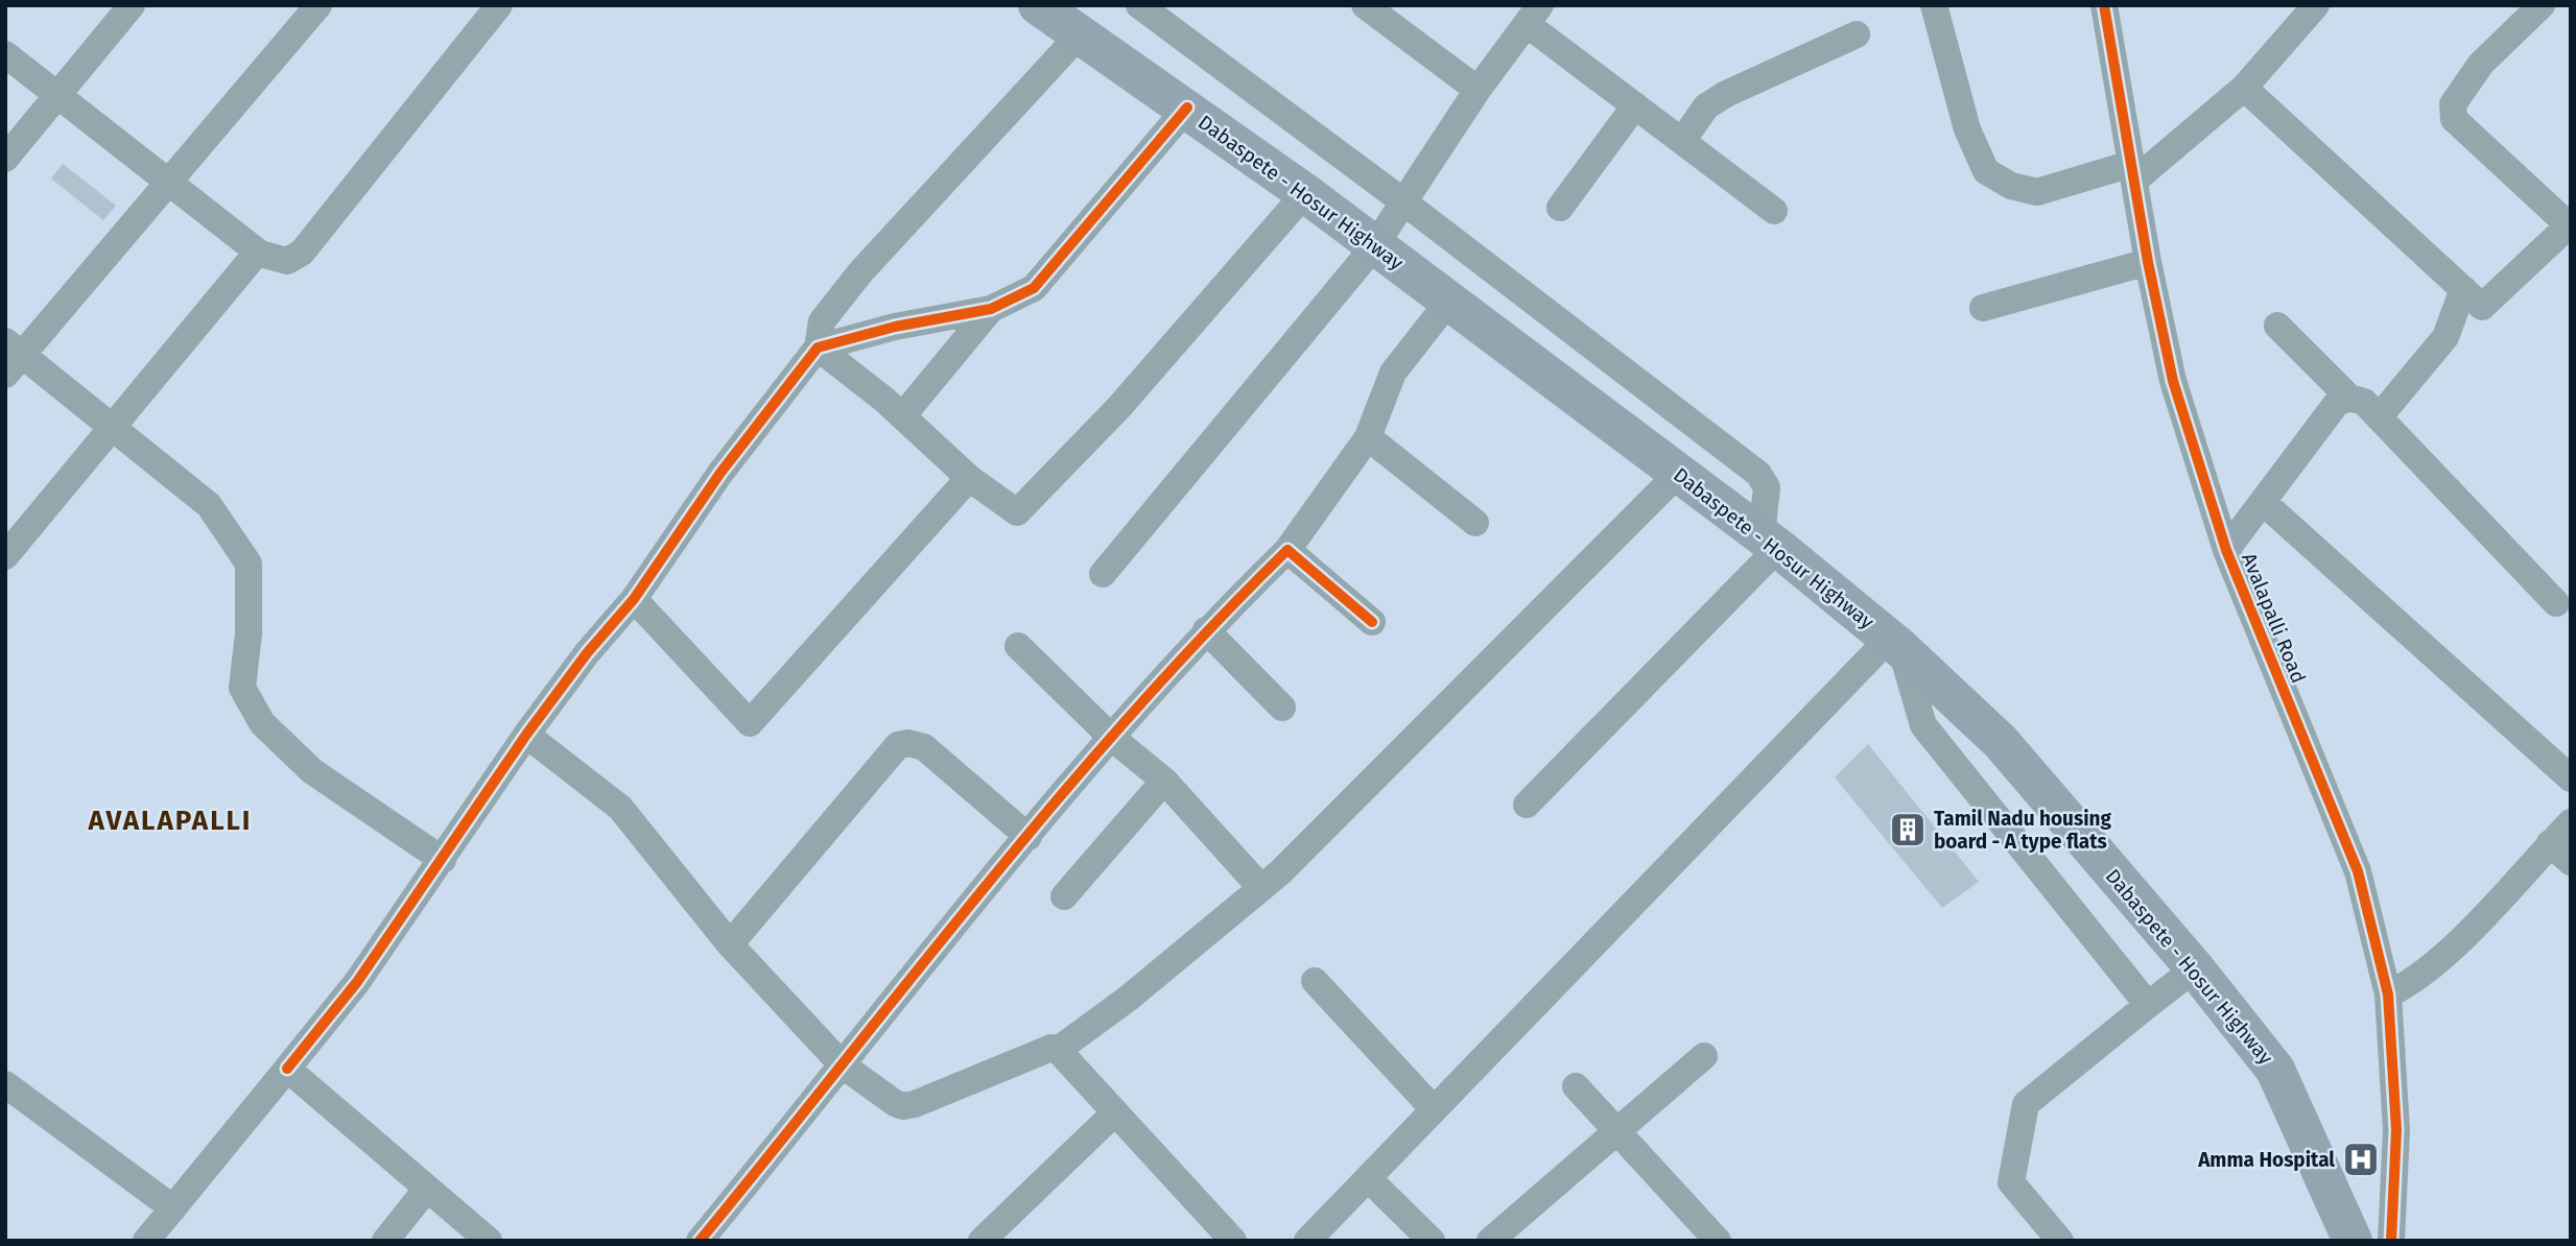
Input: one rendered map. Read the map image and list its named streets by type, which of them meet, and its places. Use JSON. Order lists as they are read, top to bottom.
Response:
{
  "streets": {
    "highway": ["Dabaspete - Hosur Highway"],
    "street": ["Avalapalli Road"]
  },
  "districts": ["AVALAPALLI"],
  "places": {
    "building": ["Tamil Nadu housing board - A type flats"],
    "hospital": ["Amma Hospital"]
  }
}
